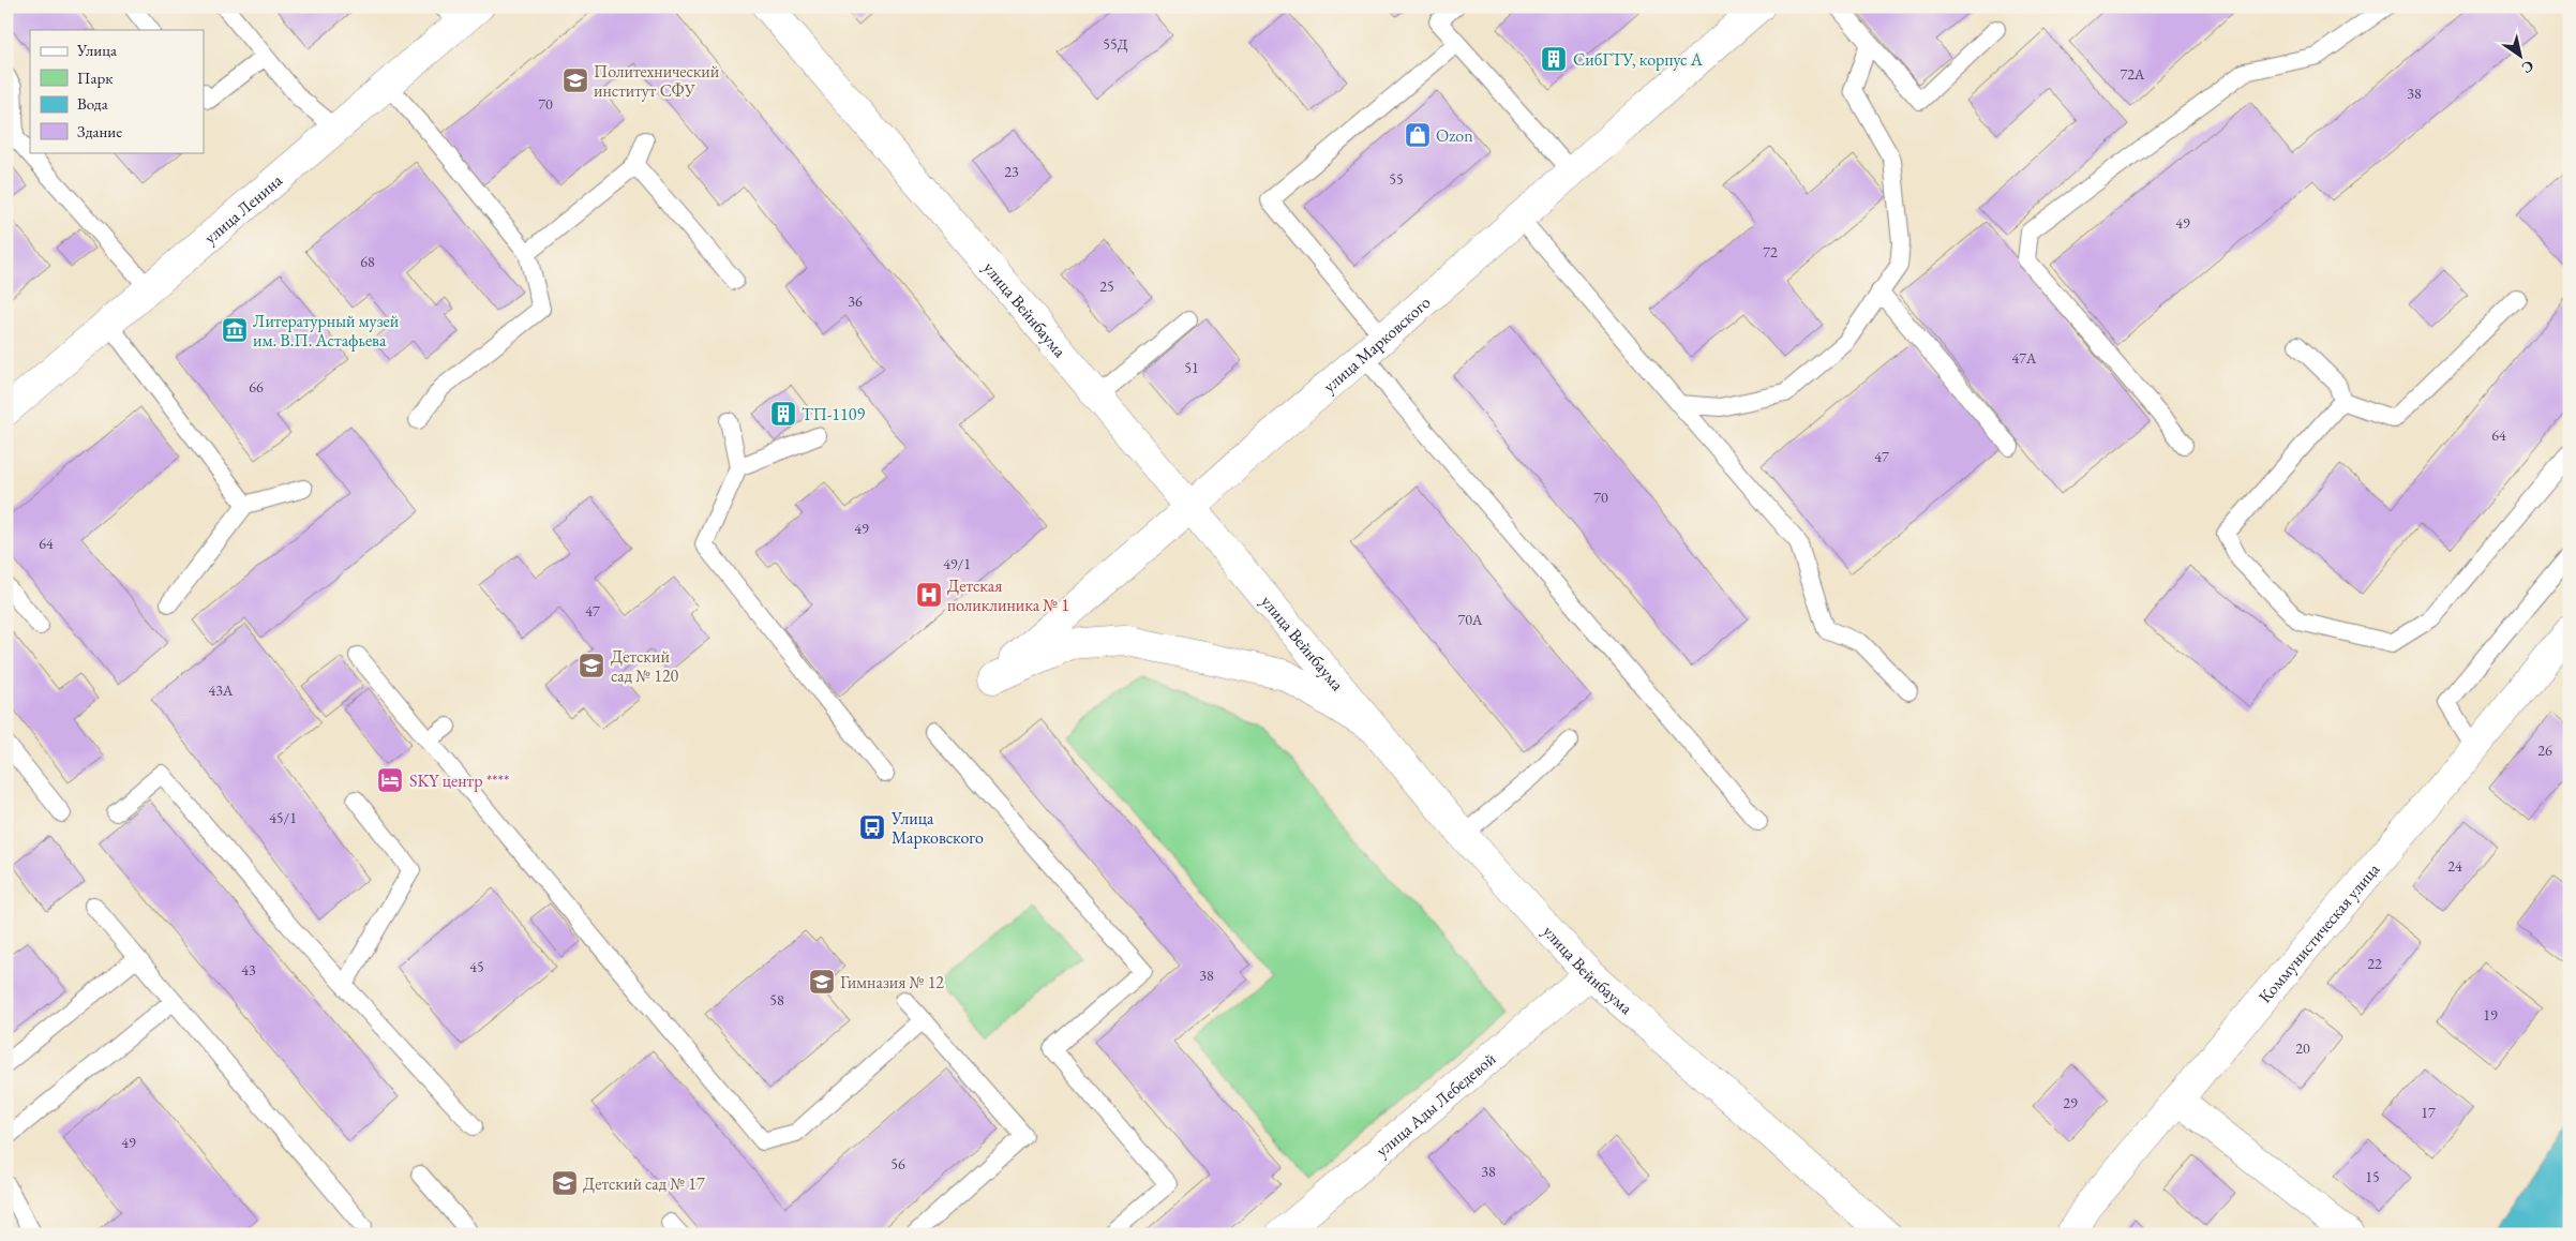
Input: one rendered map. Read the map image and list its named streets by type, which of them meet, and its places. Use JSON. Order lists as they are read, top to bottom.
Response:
{
  "streets": {
    "main road": [
      "улица Ленина",
      "улица Вейнбаума",
      "улица Марковского",
      "Коммунистическая улица",
      "улица Ады Лебедевой"
    ]
  },
  "crossings": [
    ["улица Вейнбаума", "улица Марковского"],
    ["улица Вейнбаума", "улица Ады Лебедевой"]
  ],
  "places": {
    "building": ["СибГТУ, корпус А", "ТП-1109"],
    "school or university": [
      "Политехнический институт СФУ",
      "Детский сад № 120",
      "Гимназия № 12",
      "Детский сад № 17"
    ],
    "shop": ["Ozon"],
    "museum": ["Литературный музей им. В.П. Астафьева"],
    "hospital": ["Детская поликлиника № 1"],
    "hotel": ["SKY центр ****"],
    "bus stop": ["Улица Марковского"]
  },
  "house_numbers": [
    "55Д",
    "72А",
    "38",
    "70",
    "23",
    "55",
    "49",
    "72",
    "68",
    "25",
    "36",
    "47А",
    "51",
    "66",
    "64",
    "47",
    "70",
    "49",
    "64",
    "49/1",
    "47",
    "70А",
    "43А",
    "26",
    "45/1",
    "24",
    "22",
    "45",
    "43",
    "38",
    "58",
    "19",
    "20",
    "29",
    "17",
    "49",
    "56",
    "38",
    "15"
  ],
  "legend": [
    "Улица",
    "Парк",
    "Вода",
    "Здание"
  ],
  "north": "bottom right"
}
